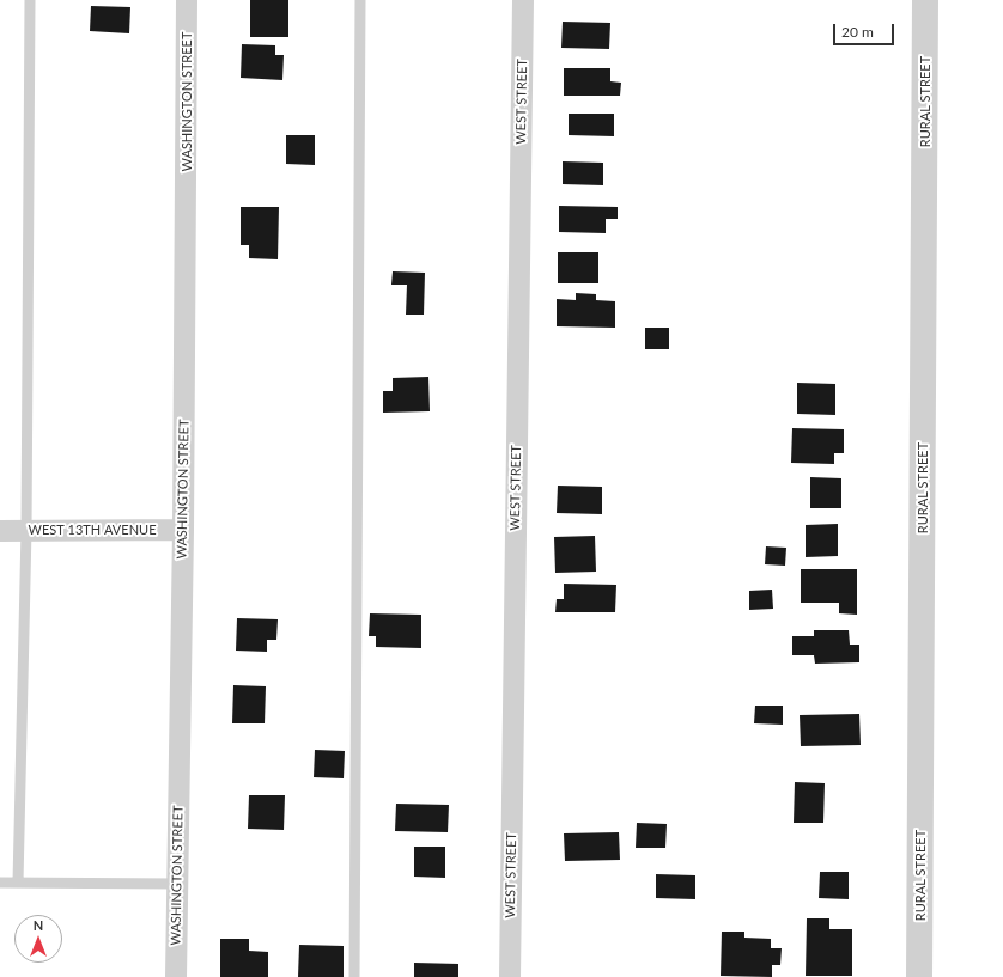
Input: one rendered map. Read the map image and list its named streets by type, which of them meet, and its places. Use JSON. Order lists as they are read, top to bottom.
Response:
{
  "streets": {
    "street": [
      "WASHINGTON STREET",
      "WEST STREET",
      "RURAL STREET",
      "WEST 13TH AVENUE"
    ]
  },
  "crossings": [
    ["WASHINGTON STREET", "WEST 13TH AVENUE"]
  ],
  "scale_bar": "20 m",
  "north": "top"
}
